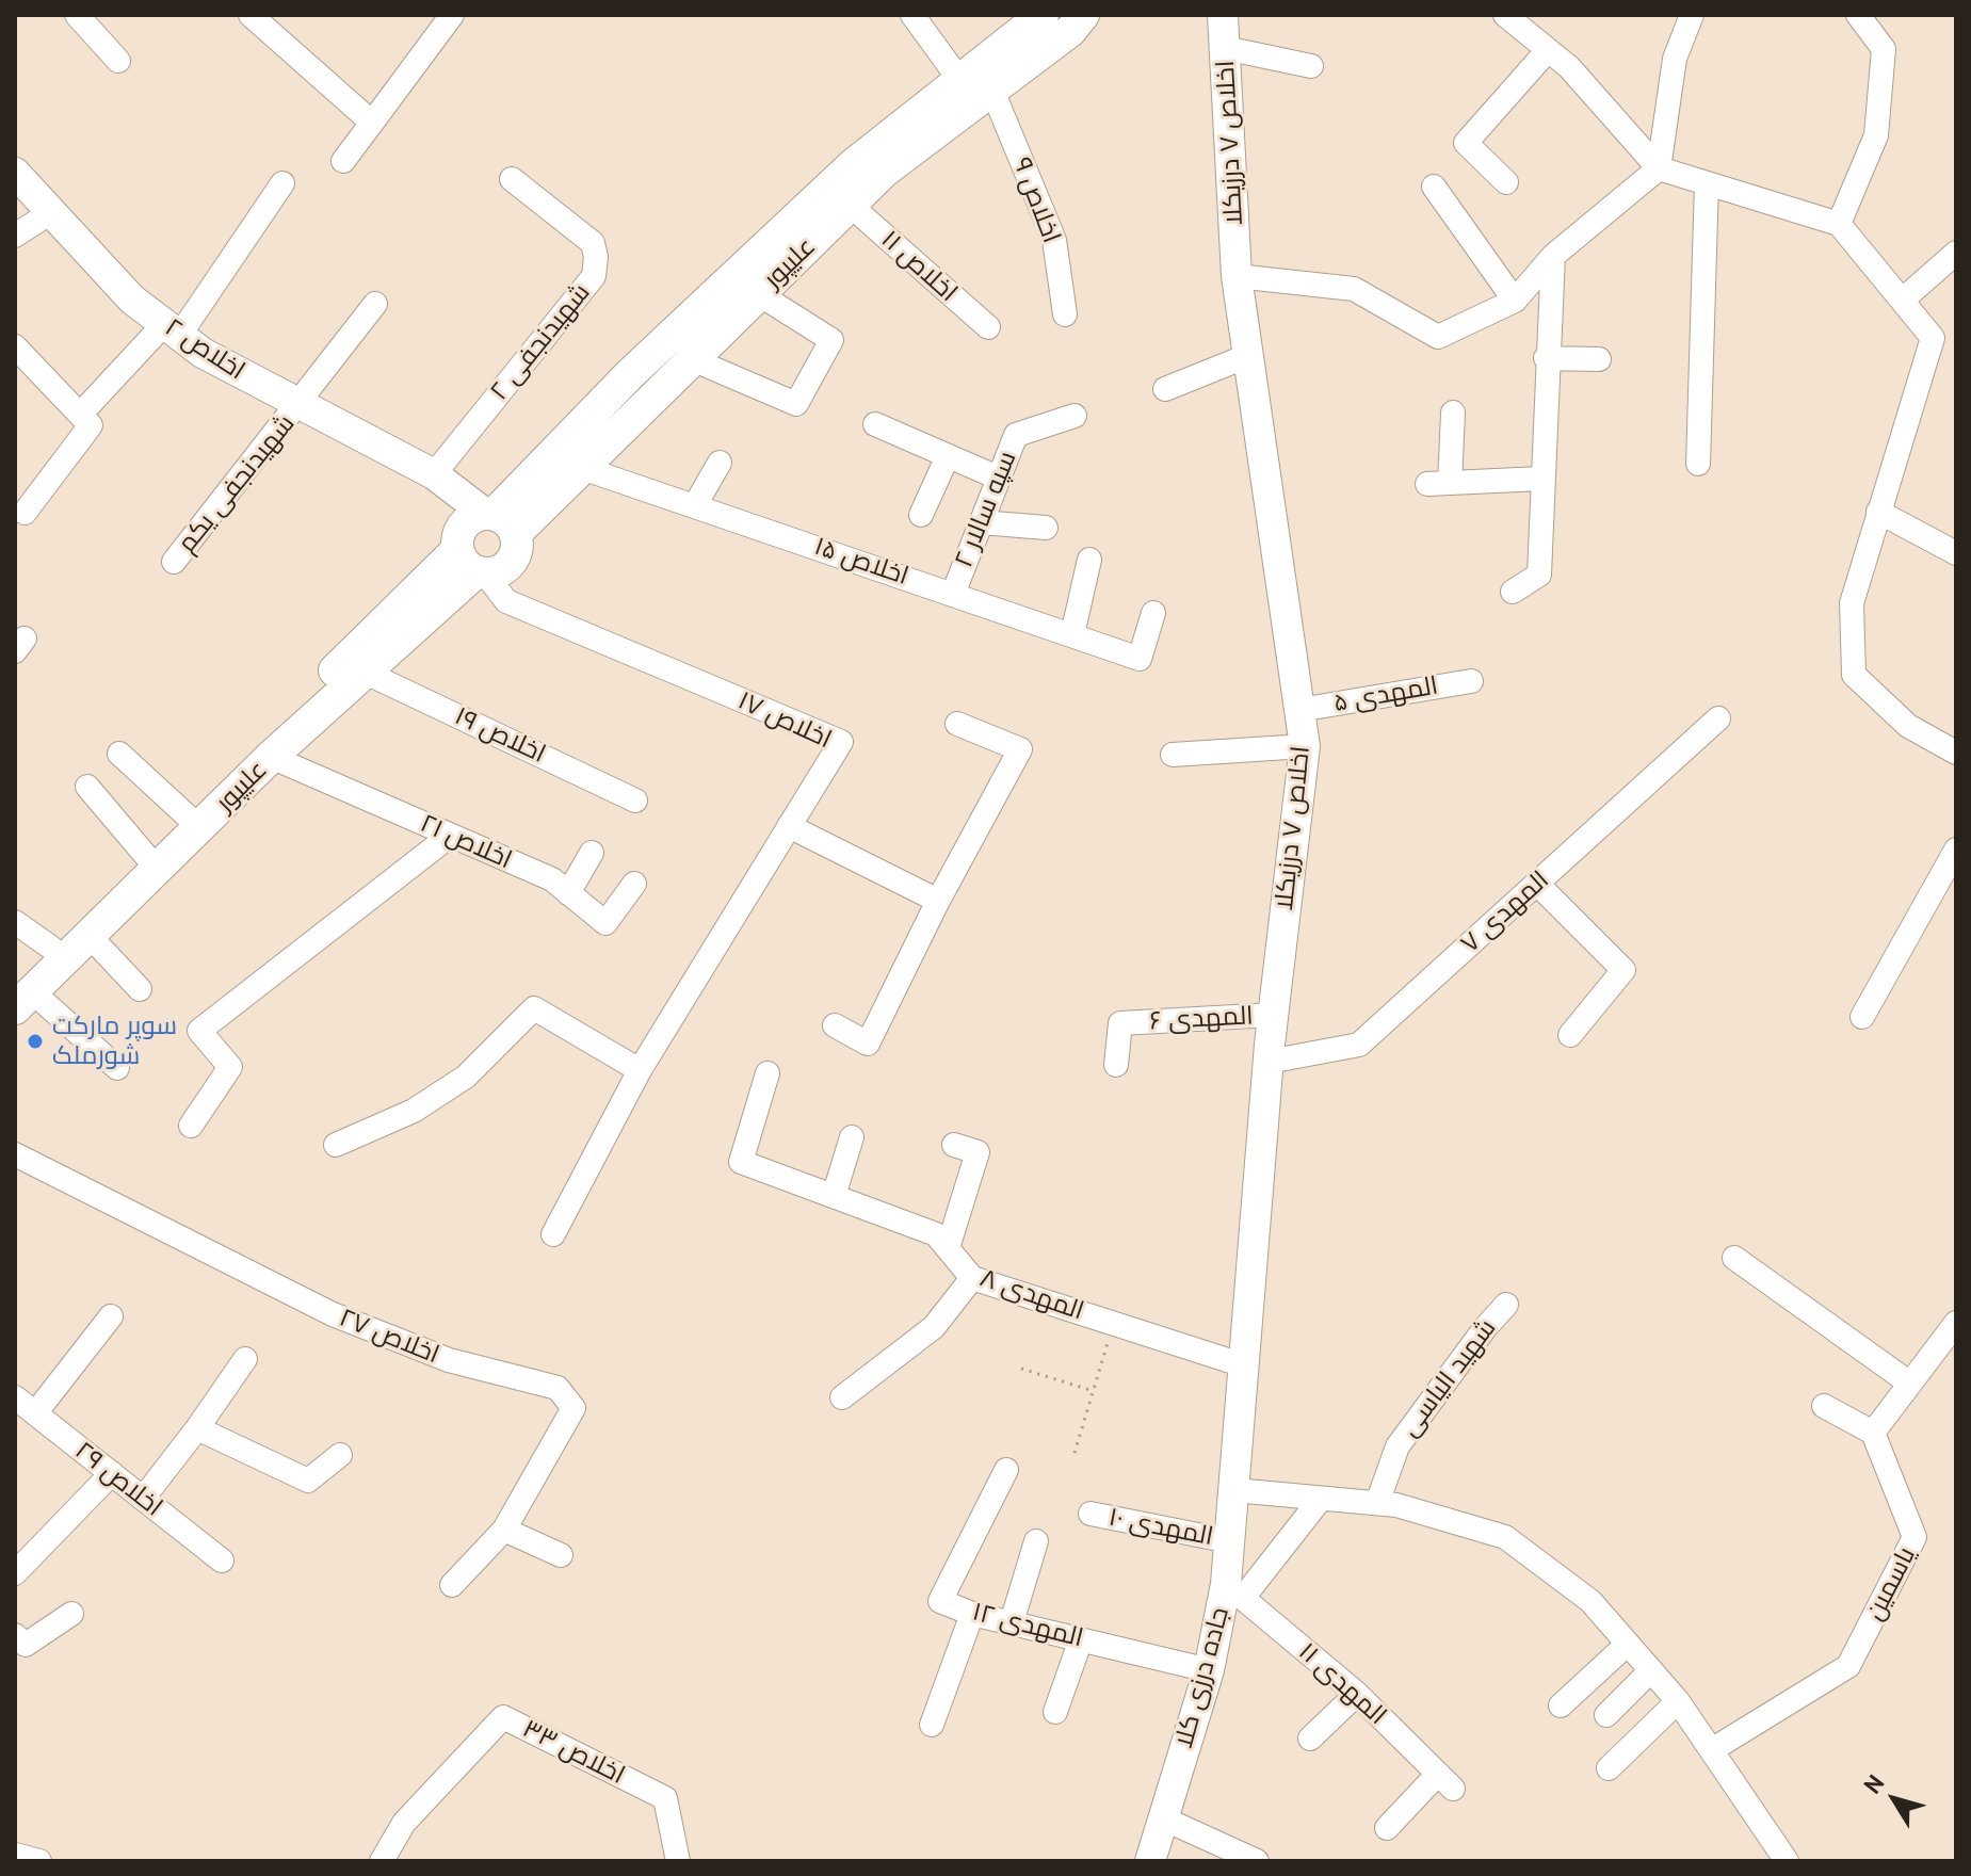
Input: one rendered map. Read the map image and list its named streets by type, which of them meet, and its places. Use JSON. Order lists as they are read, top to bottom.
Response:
{
  "streets": {
    "main road": ["علیپور"],
    "street": [
      "اخلاص ۷ درزیکلا",
      "اخلاص ۹",
      "اخلاص ۱۱",
      "شهیدنجفی ۲",
      "اخلاص ۲",
      "شهیدنجفی یکم",
      "سپه سالار ۲",
      "اخلاص ۱۵",
      "المهدی ۵",
      "اخلاص ۱۷",
      "اخلاص ۱۹",
      "اخلاص ۲۱",
      "المهدی ۷",
      "المهدی ۶",
      "المهدی ۸",
      "اخلاص ۲۷",
      "شهید الیاسی",
      "اخلاص ۲۹",
      "المهدی ۱۰",
      "یاسمین",
      "المهدی ۱۲",
      "جاده درزی کلا",
      "المهدی ۱۱",
      "اخلاص ۳۳"
    ]
  },
  "crossings": [
    ["اخلاص ۷ درزیکلا", "المهدی ۵"],
    ["اخلاص ۷ درزیکلا", "المهدی ۷"],
    ["اخلاص ۷ درزیکلا", "المهدی ۶"],
    ["اخلاص ۷ درزیکلا", "المهدی ۸"],
    ["اخلاص ۷ درزیکلا", "جاده درزی کلا"],
    ["اخلاص ۹", "علیپور"],
    ["علیپور", "اخلاص ۱۱"],
    ["علیپور", "اخلاص ۲"],
    ["علیپور", "اخلاص ۱۵"],
    ["علیپور", "اخلاص ۱۷"],
    ["علیپور", "اخلاص ۱۹"],
    ["علیپور", "اخلاص ۲۱"],
    ["شهیدنجفی ۲", "اخلاص ۲"],
    ["اخلاص ۲", "شهیدنجفی یکم"],
    ["اخلاص ۲", "اخلاص ۱۷"],
    ["سپه سالار ۲", "اخلاص ۱۵"],
    ["المهدی ۱۰", "جاده درزی کلا"],
    ["المهدی ۱۲", "جاده درزی کلا"],
    ["جاده درزی کلا", "المهدی ۱۱"]
  ],
  "places": ["سوپر مارکت شورملک"],
  "north": "top left"
}
